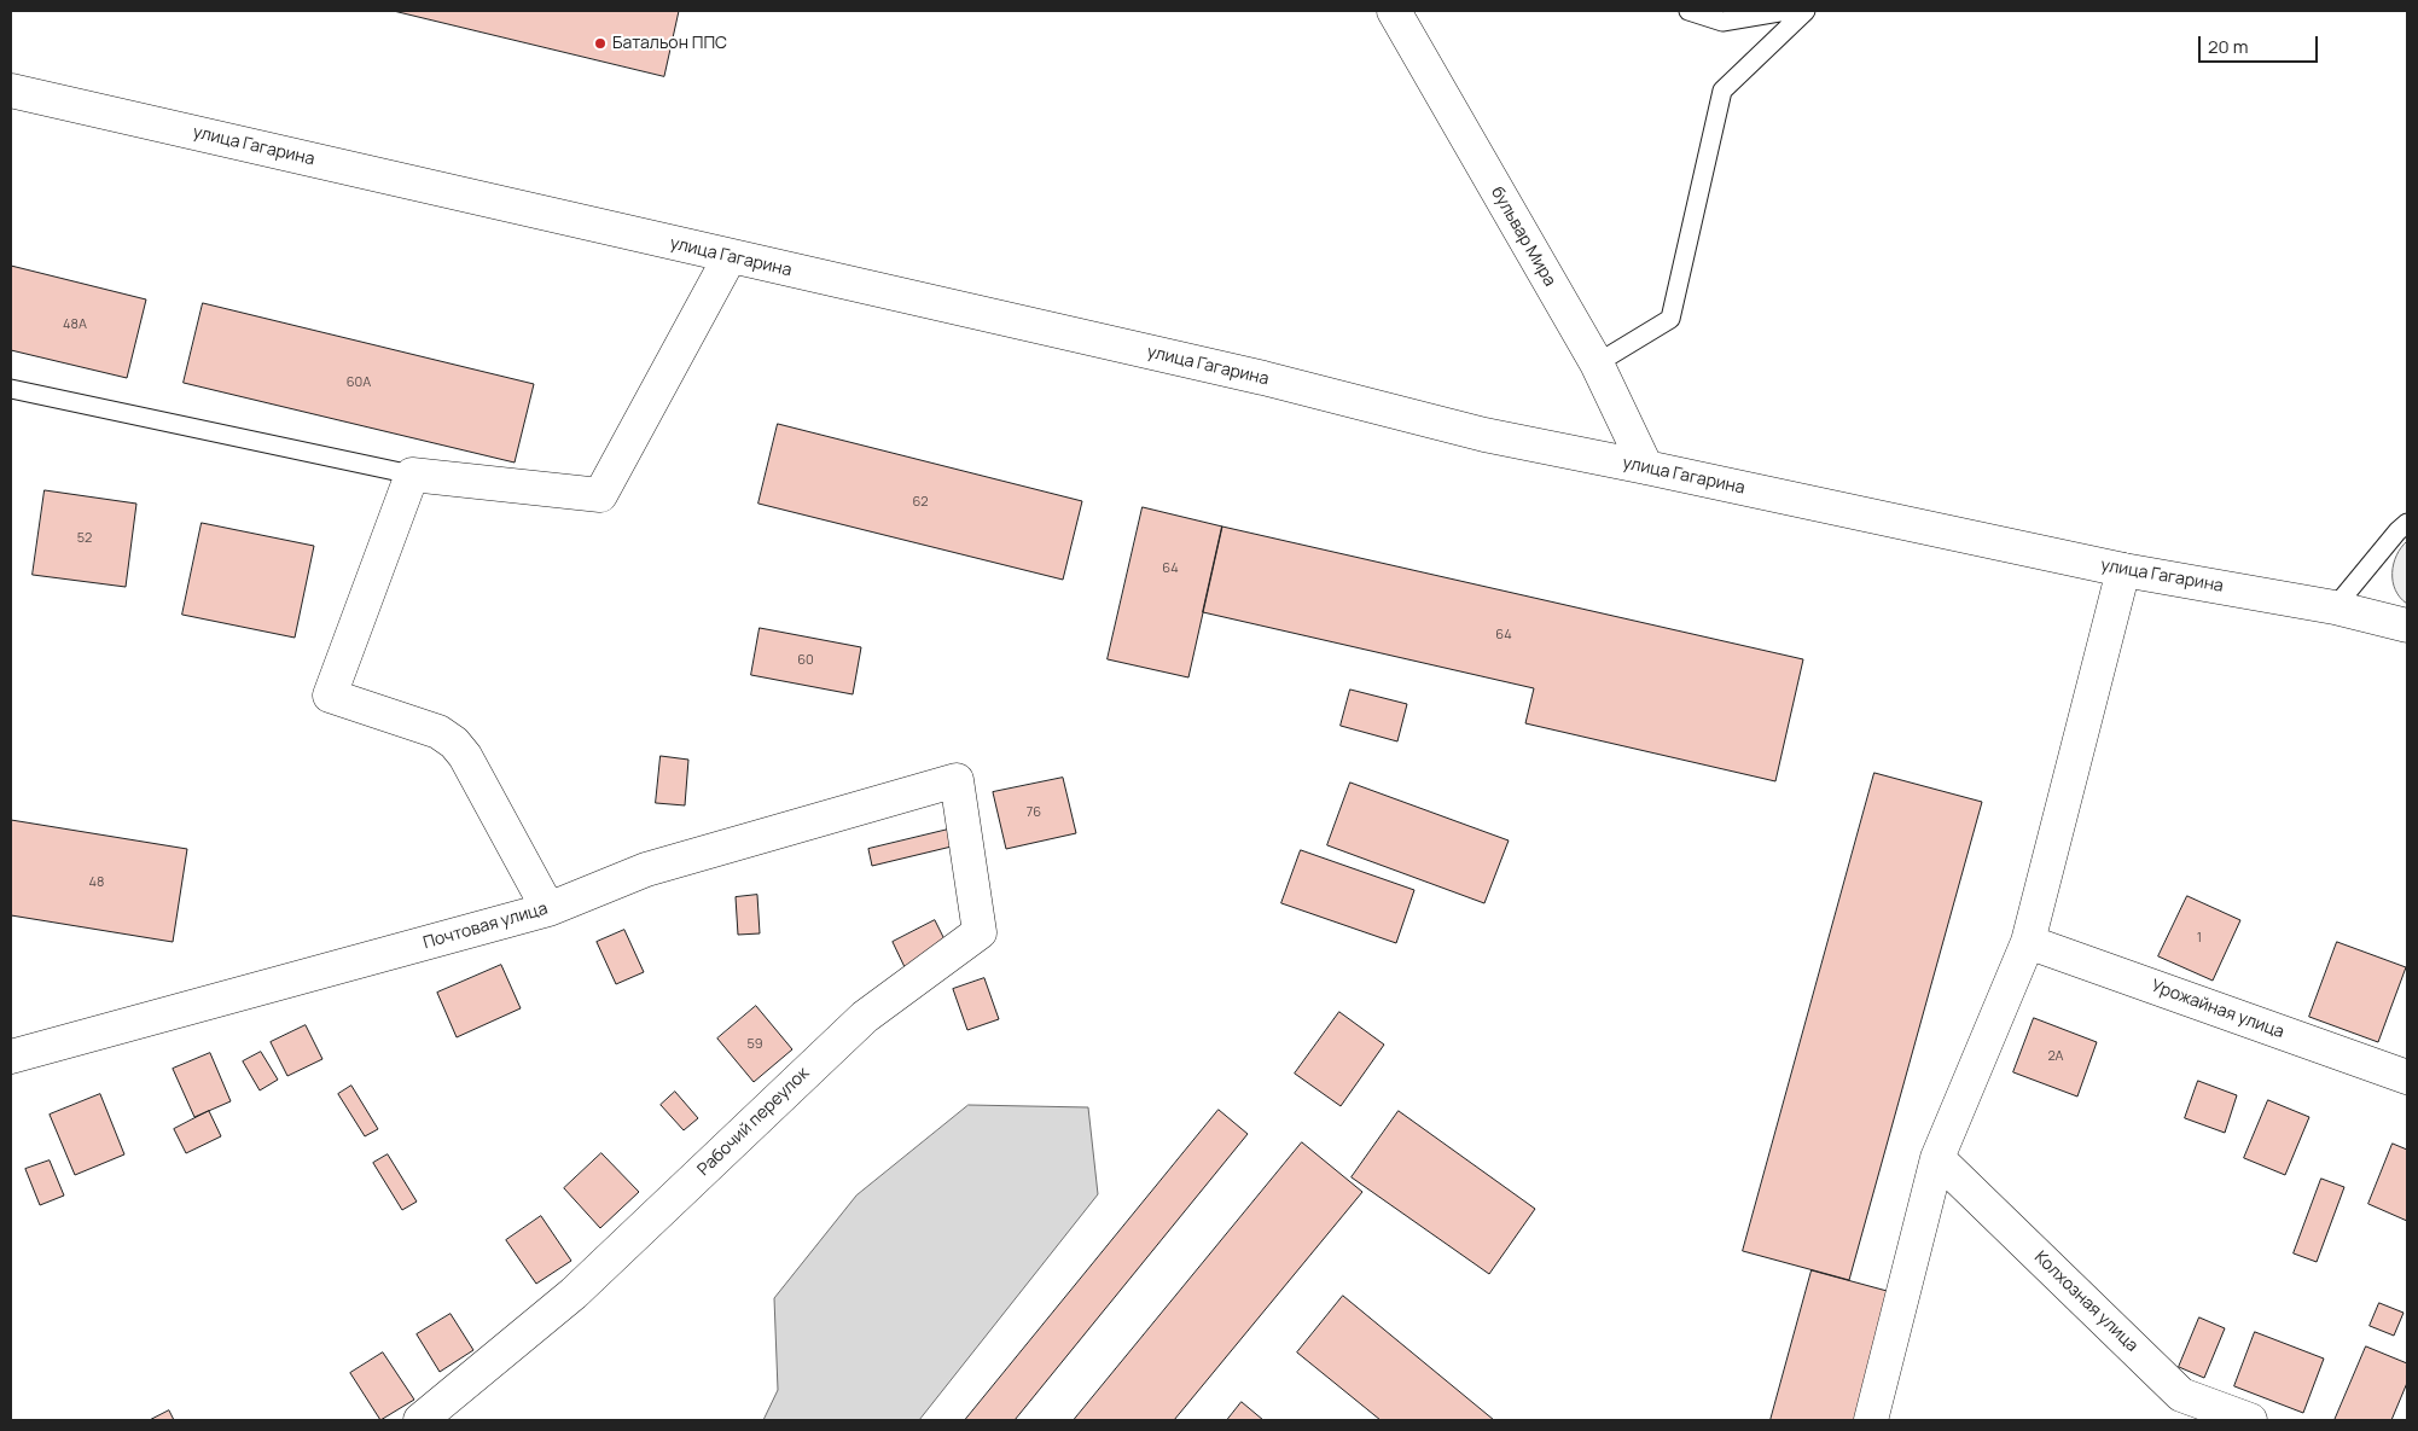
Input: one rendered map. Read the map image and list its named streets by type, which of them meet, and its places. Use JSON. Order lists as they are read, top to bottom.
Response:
{
  "streets": {
    "street": [
      "улица Гагарина",
      "бульвар Мира",
      "Почтовая улица",
      "Урожайная улица",
      "Рабочий переулок",
      "Колхозная улица"
    ]
  },
  "crossings": [
    ["улица Гагарина", "бульвар Мира"],
    ["Почтовая улица", "Рабочий переулок"]
  ],
  "places": ["Батальон ППС"],
  "house_numbers": [
    "48А",
    "60А",
    "62",
    "52",
    "64",
    "64",
    "60",
    "76",
    "48",
    "1",
    "59",
    "2А"
  ],
  "scale_bar": "20 m"
}
